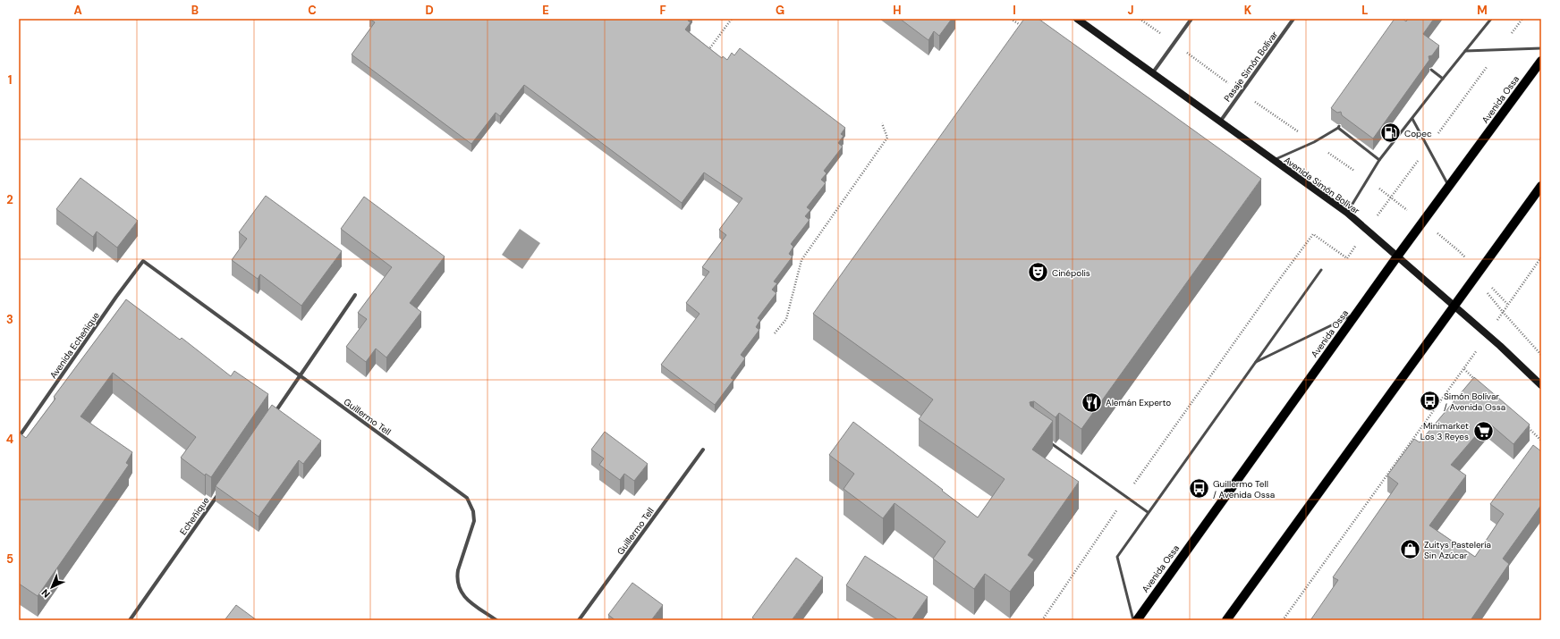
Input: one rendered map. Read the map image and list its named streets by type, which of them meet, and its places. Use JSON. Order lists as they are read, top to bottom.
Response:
{
  "streets": {
    "main road": ["Avenida Ossa"],
    "street": [
      "Pasaje Simón Bolívar",
      "Avenida Simón Bolívar",
      "Avenida Echeñique",
      "Guillermo Tell",
      "Echeñique"
    ]
  },
  "crossings": [
    ["Pasaje Simón Bolívar", "Avenida Simón Bolívar"],
    ["Avenida Ossa", "Avenida Simón Bolívar"],
    ["Avenida Echeñique", "Guillermo Tell"]
  ],
  "places": {
    "fuel station": ["Copec"],
    "theatre": ["Cinépolis"],
    "bus stop": ["Simón Bolívar / Avenida Ossa", "Guillermo Tell / Avenida Ossa"],
    "restaurant": ["Alemán Experto"],
    "supermarket": ["Minimarket Los 3 Reyes"],
    "shop": ["Zuitys Pastelería Sin Azúcar"]
  },
  "north": "bottom left",
  "grid": {
    "columns": [
      "A",
      "B",
      "C",
      "D",
      "E",
      "F",
      "G",
      "H",
      "I",
      "J",
      "K",
      "L",
      "M"
    ],
    "rows": [
      "1",
      "2",
      "3",
      "4",
      "5"
    ]
  }
}
